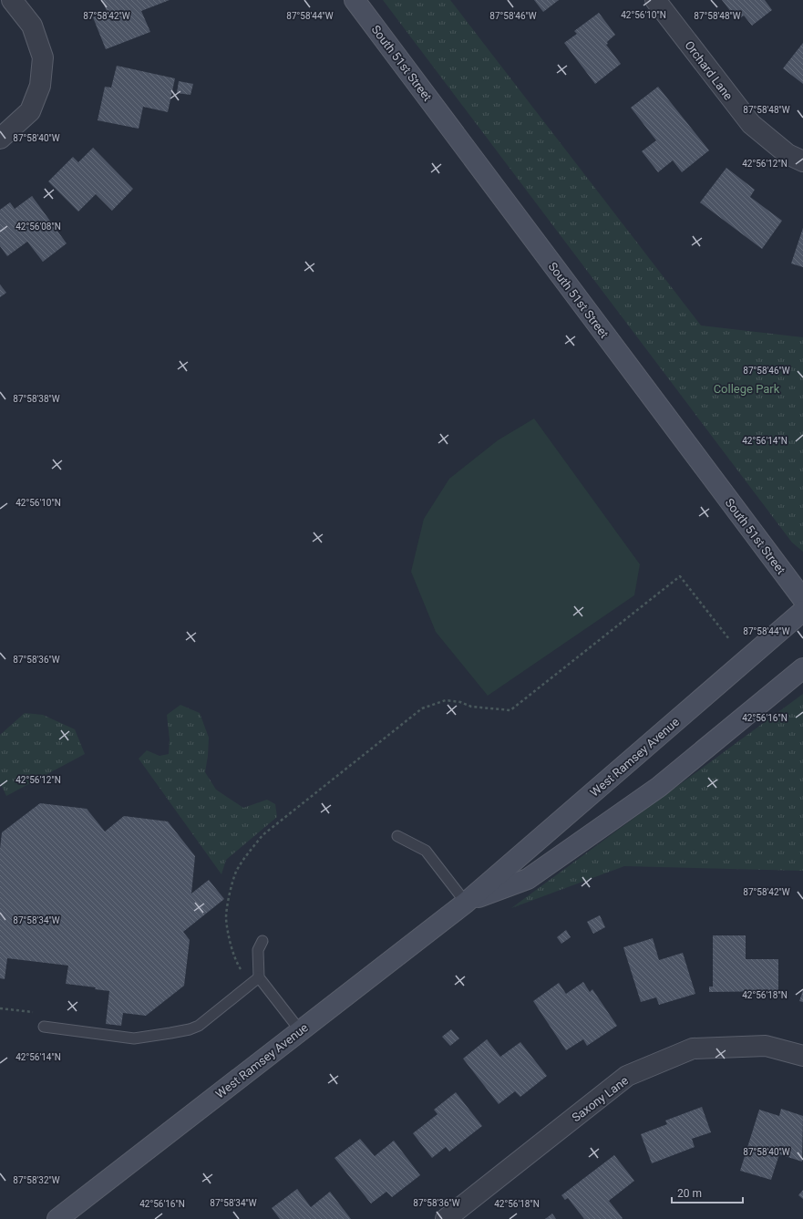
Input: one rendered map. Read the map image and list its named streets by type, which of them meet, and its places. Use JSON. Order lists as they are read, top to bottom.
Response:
{
  "streets": {
    "street": [
      "South 51st Street",
      "Orchard Lane",
      "West Ramsey Avenue",
      "Saxony Lane"
    ]
  },
  "parks": ["College Park"],
  "scale_bar": "20 m",
  "coordinates": [
    "42°56'10\"N",
    "87°58'42\"W",
    "87°58'44\"W",
    "87°58'46\"W",
    "87°58'48\"W",
    "87°58'40\"W",
    "42°56'12\"N",
    "42°56'08\"N",
    "87°58'38\"W",
    "42°56'14\"N",
    "87°58'36\"W",
    "42°56'16\"N",
    "87°58'34\"W",
    "42°56'18\"N",
    "87°58'32\"W"
  ]
}
